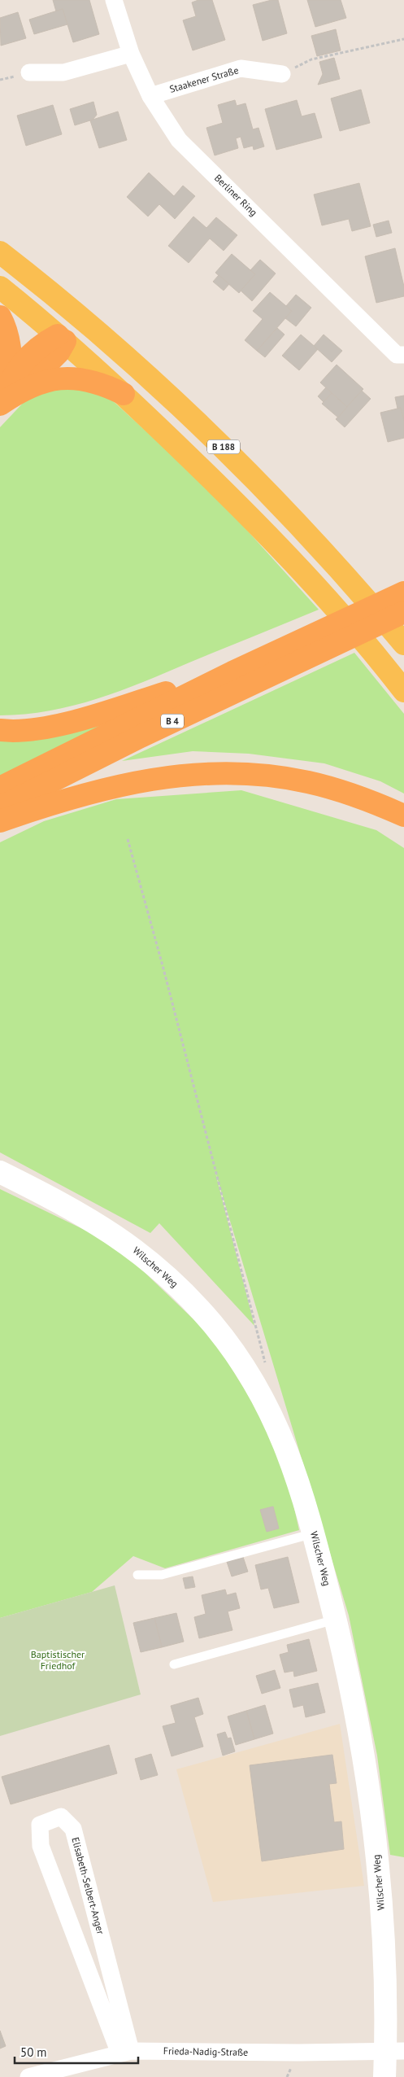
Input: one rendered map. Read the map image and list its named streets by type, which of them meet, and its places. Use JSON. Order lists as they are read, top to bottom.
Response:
{
  "streets": {
    "highway": ["B 4"],
    "main road": ["B 188"],
    "street": [
      "Staakener Straße",
      "Berliner Ring",
      "Wilscher Weg",
      "Elisabeth-Selbert-Anger",
      "Frieda-Nadig-Straße"
    ]
  },
  "crossings": [
    ["Staakener Straße", "Berliner Ring"],
    ["Wilscher Weg", "Frieda-Nadig-Straße"],
    ["Elisabeth-Selbert-Anger", "Frieda-Nadig-Straße"]
  ],
  "parks": ["Baptistischer Friedhof"],
  "scale_bar": "50 m"
}
